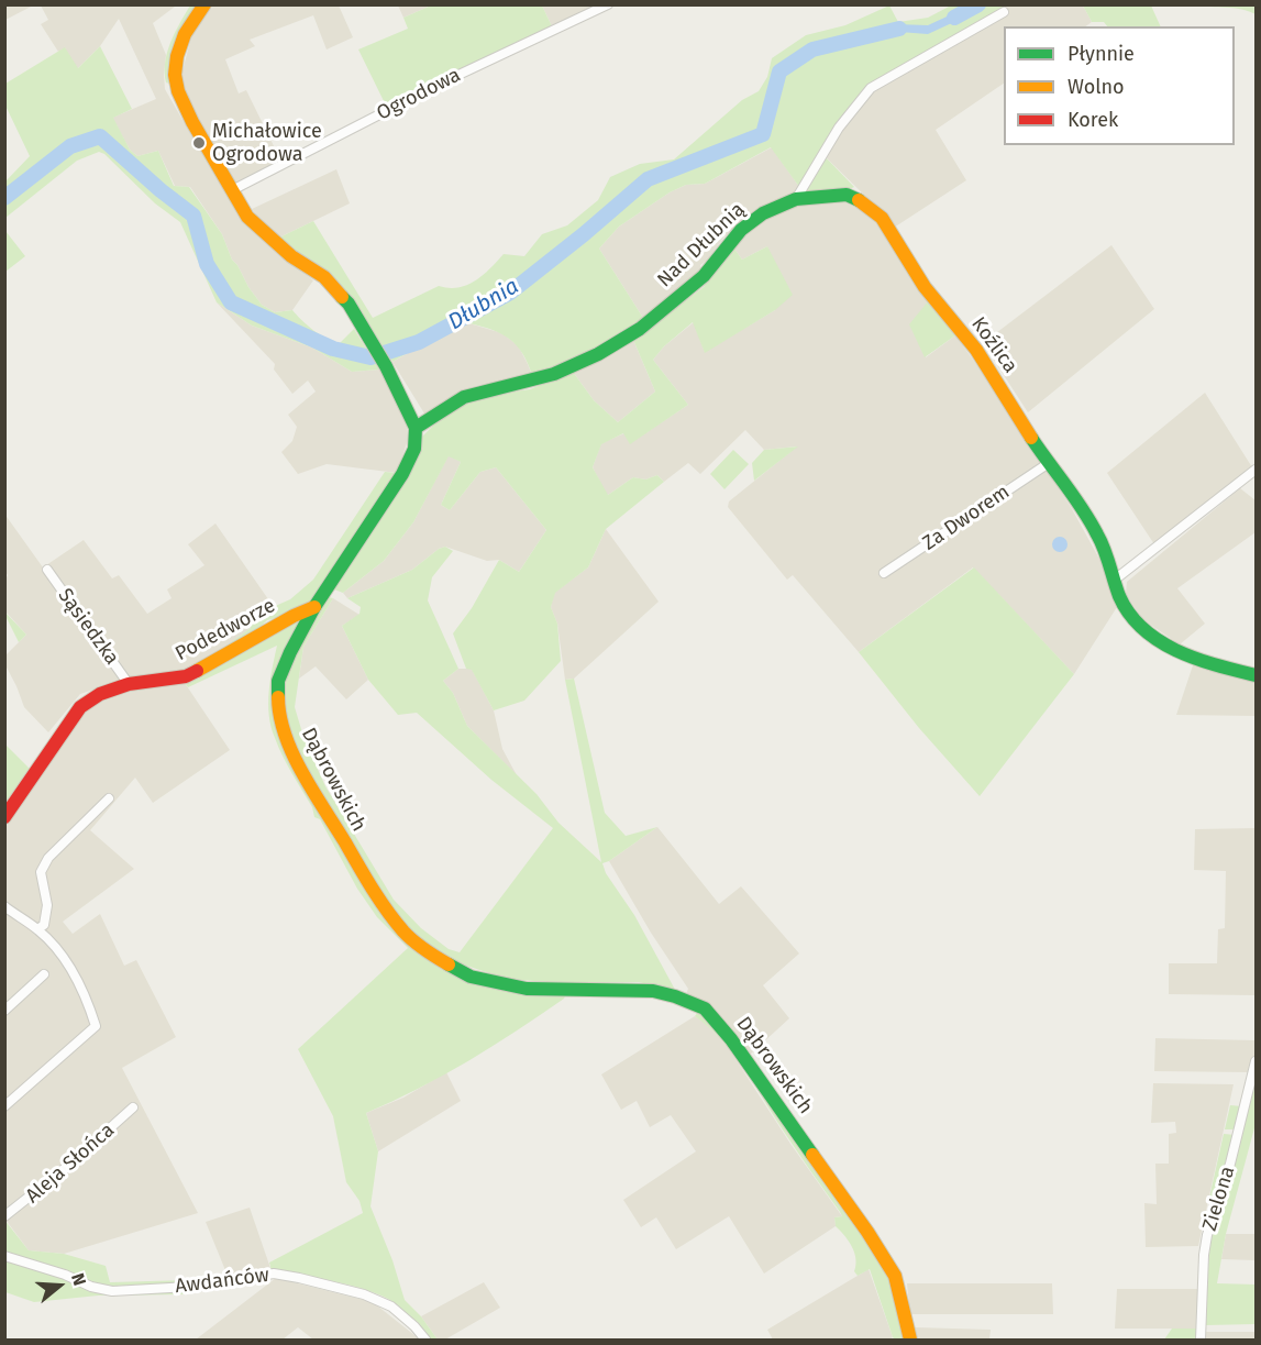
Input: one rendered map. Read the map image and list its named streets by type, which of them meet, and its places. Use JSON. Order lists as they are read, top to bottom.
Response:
{
  "streets": {
    "street": [
      "Ogrodowa",
      "Nad Dłubnią",
      "Koźlica",
      "Za Dworem",
      "Sąsiedzka",
      "Podedworze",
      "Dąbrowskich",
      "Aleja Słońca",
      "Zielona",
      "Awdańców"
    ]
  },
  "crossings": [
    ["Nad Dłubnią", "Koźlica"],
    ["Nad Dłubnią", "Dąbrowskich"],
    ["Koźlica", "Za Dworem"],
    ["Sąsiedzka", "Podedworze"],
    ["Podedworze", "Dąbrowskich"]
  ],
  "water": ["Dłubnia"],
  "places": ["Michałowice Ogrodowa"],
  "legend": ["Płynnie", "Wolno", "Korek"],
  "north": "right"
}
